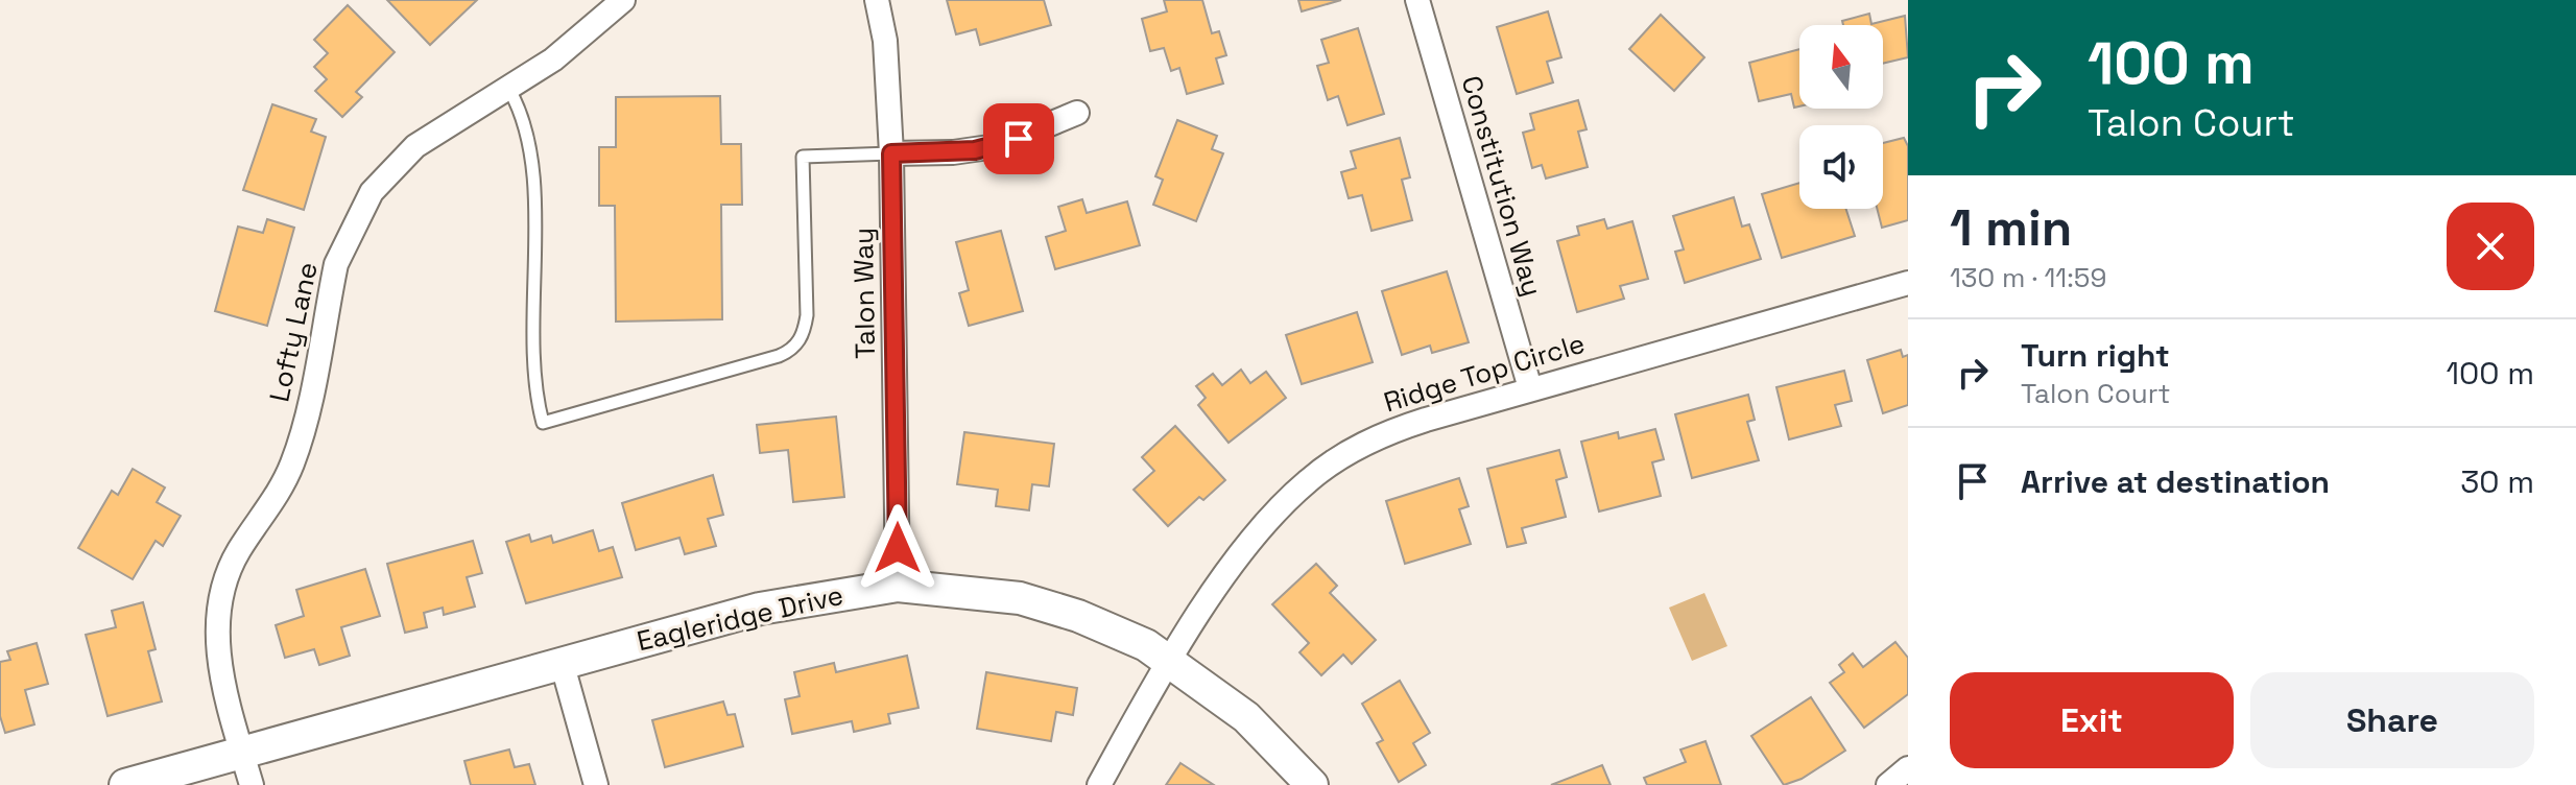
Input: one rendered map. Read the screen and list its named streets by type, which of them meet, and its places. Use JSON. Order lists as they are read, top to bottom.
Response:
{
  "streets": {
    "main road": ["Eagleridge Drive"],
    "street": [
      "Constitution Way",
      "Talon Way",
      "Lofty Lane",
      "Ridge Top Circle"
    ]
  },
  "crossings": [
    ["Constitution Way", "Ridge Top Circle"],
    ["Talon Way", "Eagleridge Drive"],
    ["Lofty Lane", "Eagleridge Drive"],
    ["Ridge Top Circle", "Eagleridge Drive"]
  ],
  "north": "top",
  "page": {
    "turn": ["100 m", "Talon Court"],
    "heading": ["1 min", "130 m · 11:59"],
    "list": [
      {
        "name": "Turn right",
        "note": "Talon Court",
        "value": "100 m"
      },
      {
        "name": "Arrive at destination",
        "value": "30 m"
      }
    ],
    "buttons": ["Exit", "Share"]
  }
}
